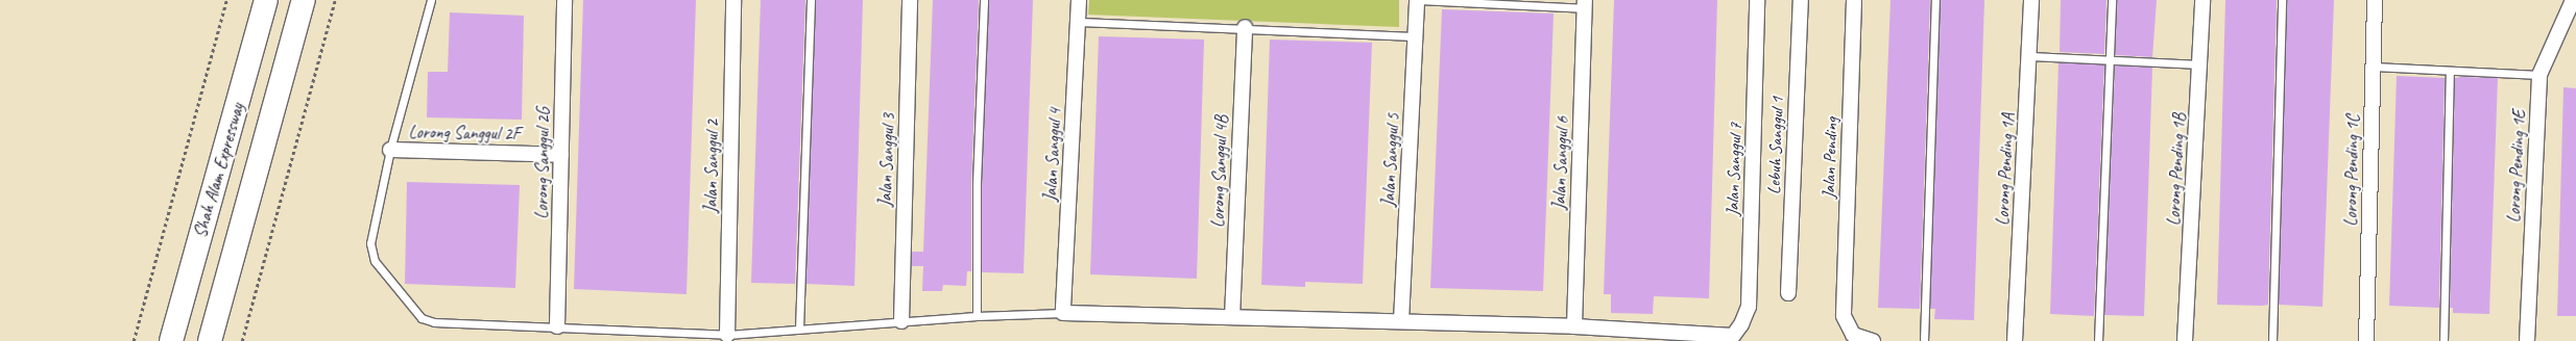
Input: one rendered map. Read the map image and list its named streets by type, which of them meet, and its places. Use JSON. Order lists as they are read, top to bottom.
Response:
{
  "streets": {
    "highway": ["Shah Alam Expressway"],
    "street": [
      "Lorong Sanggul 2F",
      "Lebuh Sanggul 1",
      "Jalan Sanggul 4",
      "Jalan Pending",
      "Jalan Sanggul 3",
      "Jalan Sanggul 5",
      "Lorong Sanggul 2G",
      "Jalan Sanggul 6",
      "Jalan Sanggul 2",
      "Lorong Pending 1E",
      "Jalan Sanggul 7",
      "Lorong Pending 1A",
      "Lorong Pending 1B",
      "Lorong Pending 1C",
      "Lorong Sanggul 4B"
    ]
  },
  "crossings": [
    ["Lorong Sanggul 2F", "Lorong Sanggul 2G"],
    ["Jalan Sanggul 6", "Jalan Sanggul 7"]
  ]
}
